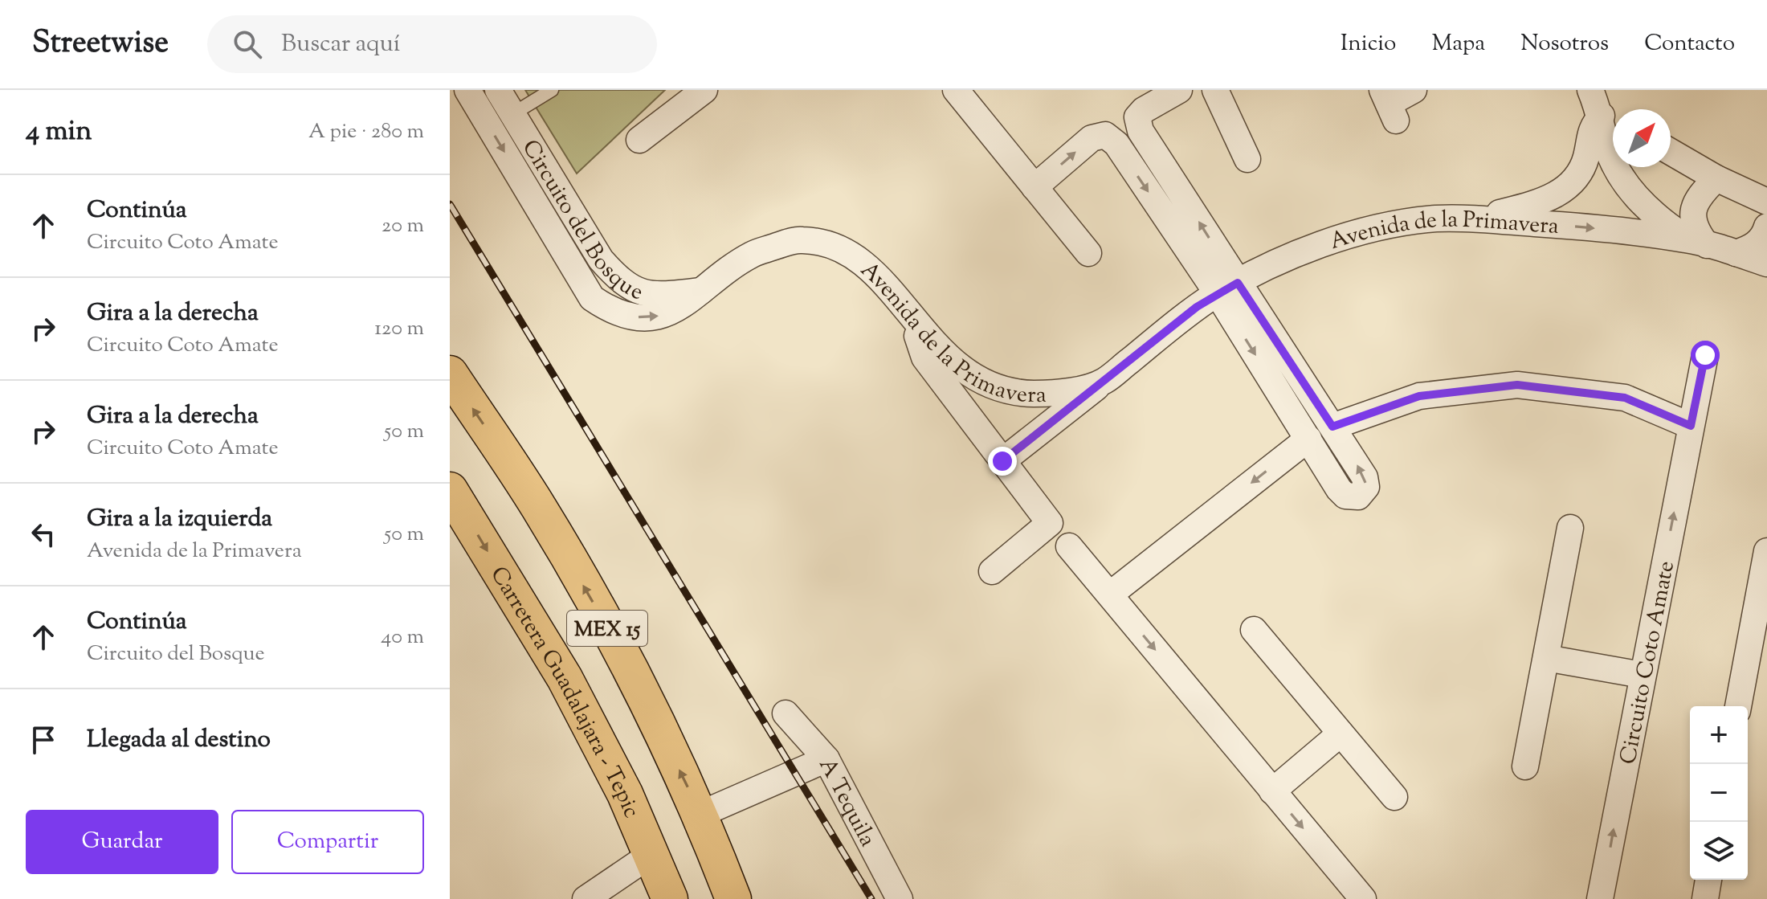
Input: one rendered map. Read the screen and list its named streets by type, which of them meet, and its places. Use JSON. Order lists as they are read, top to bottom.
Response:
{
  "streets": {
    "highway": ["MEX 15", "Carretera Guadalajara - Tepic"],
    "street": [
      "Circuito del Bosque",
      "Avenida de la Primavera",
      "Circuito Coto Amate",
      "A Tequila"
    ]
  },
  "crossings": [
    ["Circuito del Bosque", "Avenida de la Primavera"]
  ],
  "one_way": ["Circuito del Bosque"],
  "north": "top right",
  "page": {
    "header": "Streetwise",
    "search": "Buscar aquí",
    "nav": [
      "Inicio",
      "Mapa",
      "Nosotros",
      "Contacto"
    ],
    "heading": ["4 min", "A pie · 280 m"],
    "list": [
      ["Continúa", "Circuito Coto Amate", "20 m"],
      ["Gira a la derecha", "Circuito Coto Amate", "120 m"],
      ["Gira a la derecha", "Circuito Coto Amate", "50 m"],
      ["Gira a la izquierda", "Avenida de la Primavera", "50 m"],
      ["Continúa", "Circuito del Bosque", "40 m"],
      "Llegada al destino"
    ],
    "map_buttons": ["+", "−"],
    "buttons": ["Guardar", "Compartir"]
  }
}
